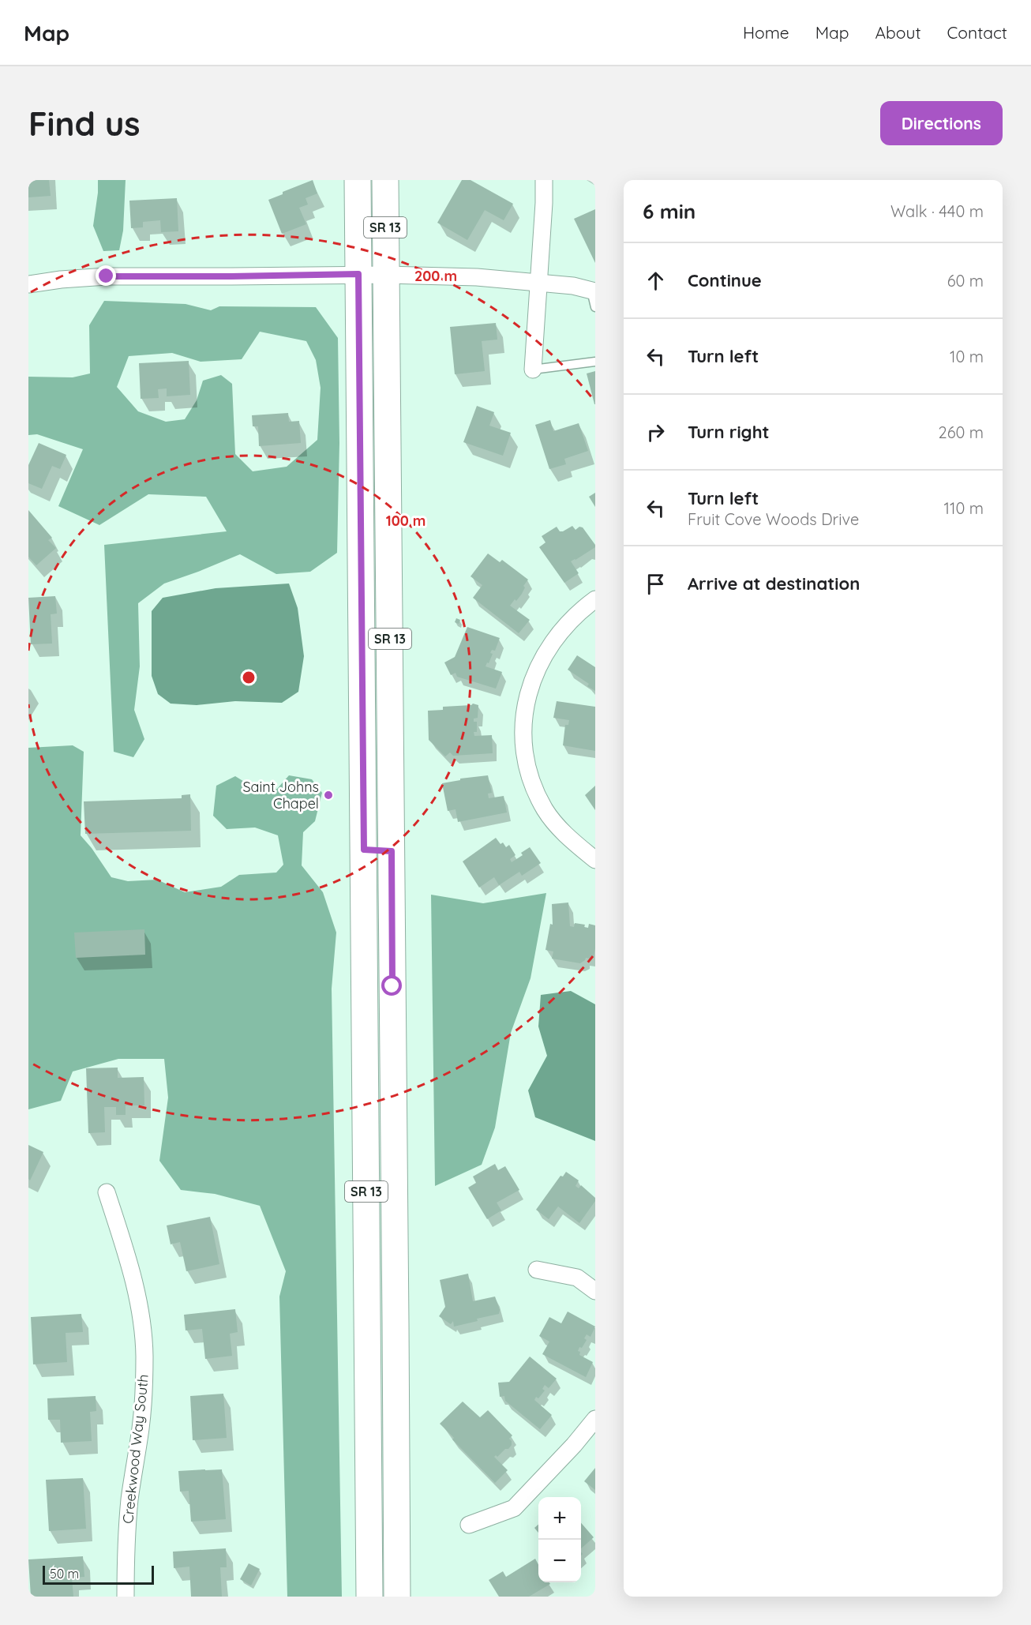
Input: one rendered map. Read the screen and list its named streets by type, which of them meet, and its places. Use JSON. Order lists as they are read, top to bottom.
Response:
{
  "streets": {
    "main road": ["SR 13"],
    "street": ["Creekwood Way South"]
  },
  "places": ["Saint Johns Chapel"],
  "scale_bar": "50 m",
  "page": {
    "header": "Map",
    "nav": [
      "Home",
      "Map",
      "About",
      "Contact"
    ],
    "buttons": "Directions",
    "title": "Find us",
    "heading": ["6 min", "Walk · 440 m"],
    "list": [
      ["Continue", "60 m"],
      ["Turn left", "10 m"],
      ["Turn right", "260 m"],
      ["Turn left", "Fruit Cove Woods Drive", "110 m"],
      "Arrive at destination"
    ],
    "map_buttons": ["+", "−"],
    "scale": "50 m"
  },
  "rings": ["200 m", "100 m"]
}
